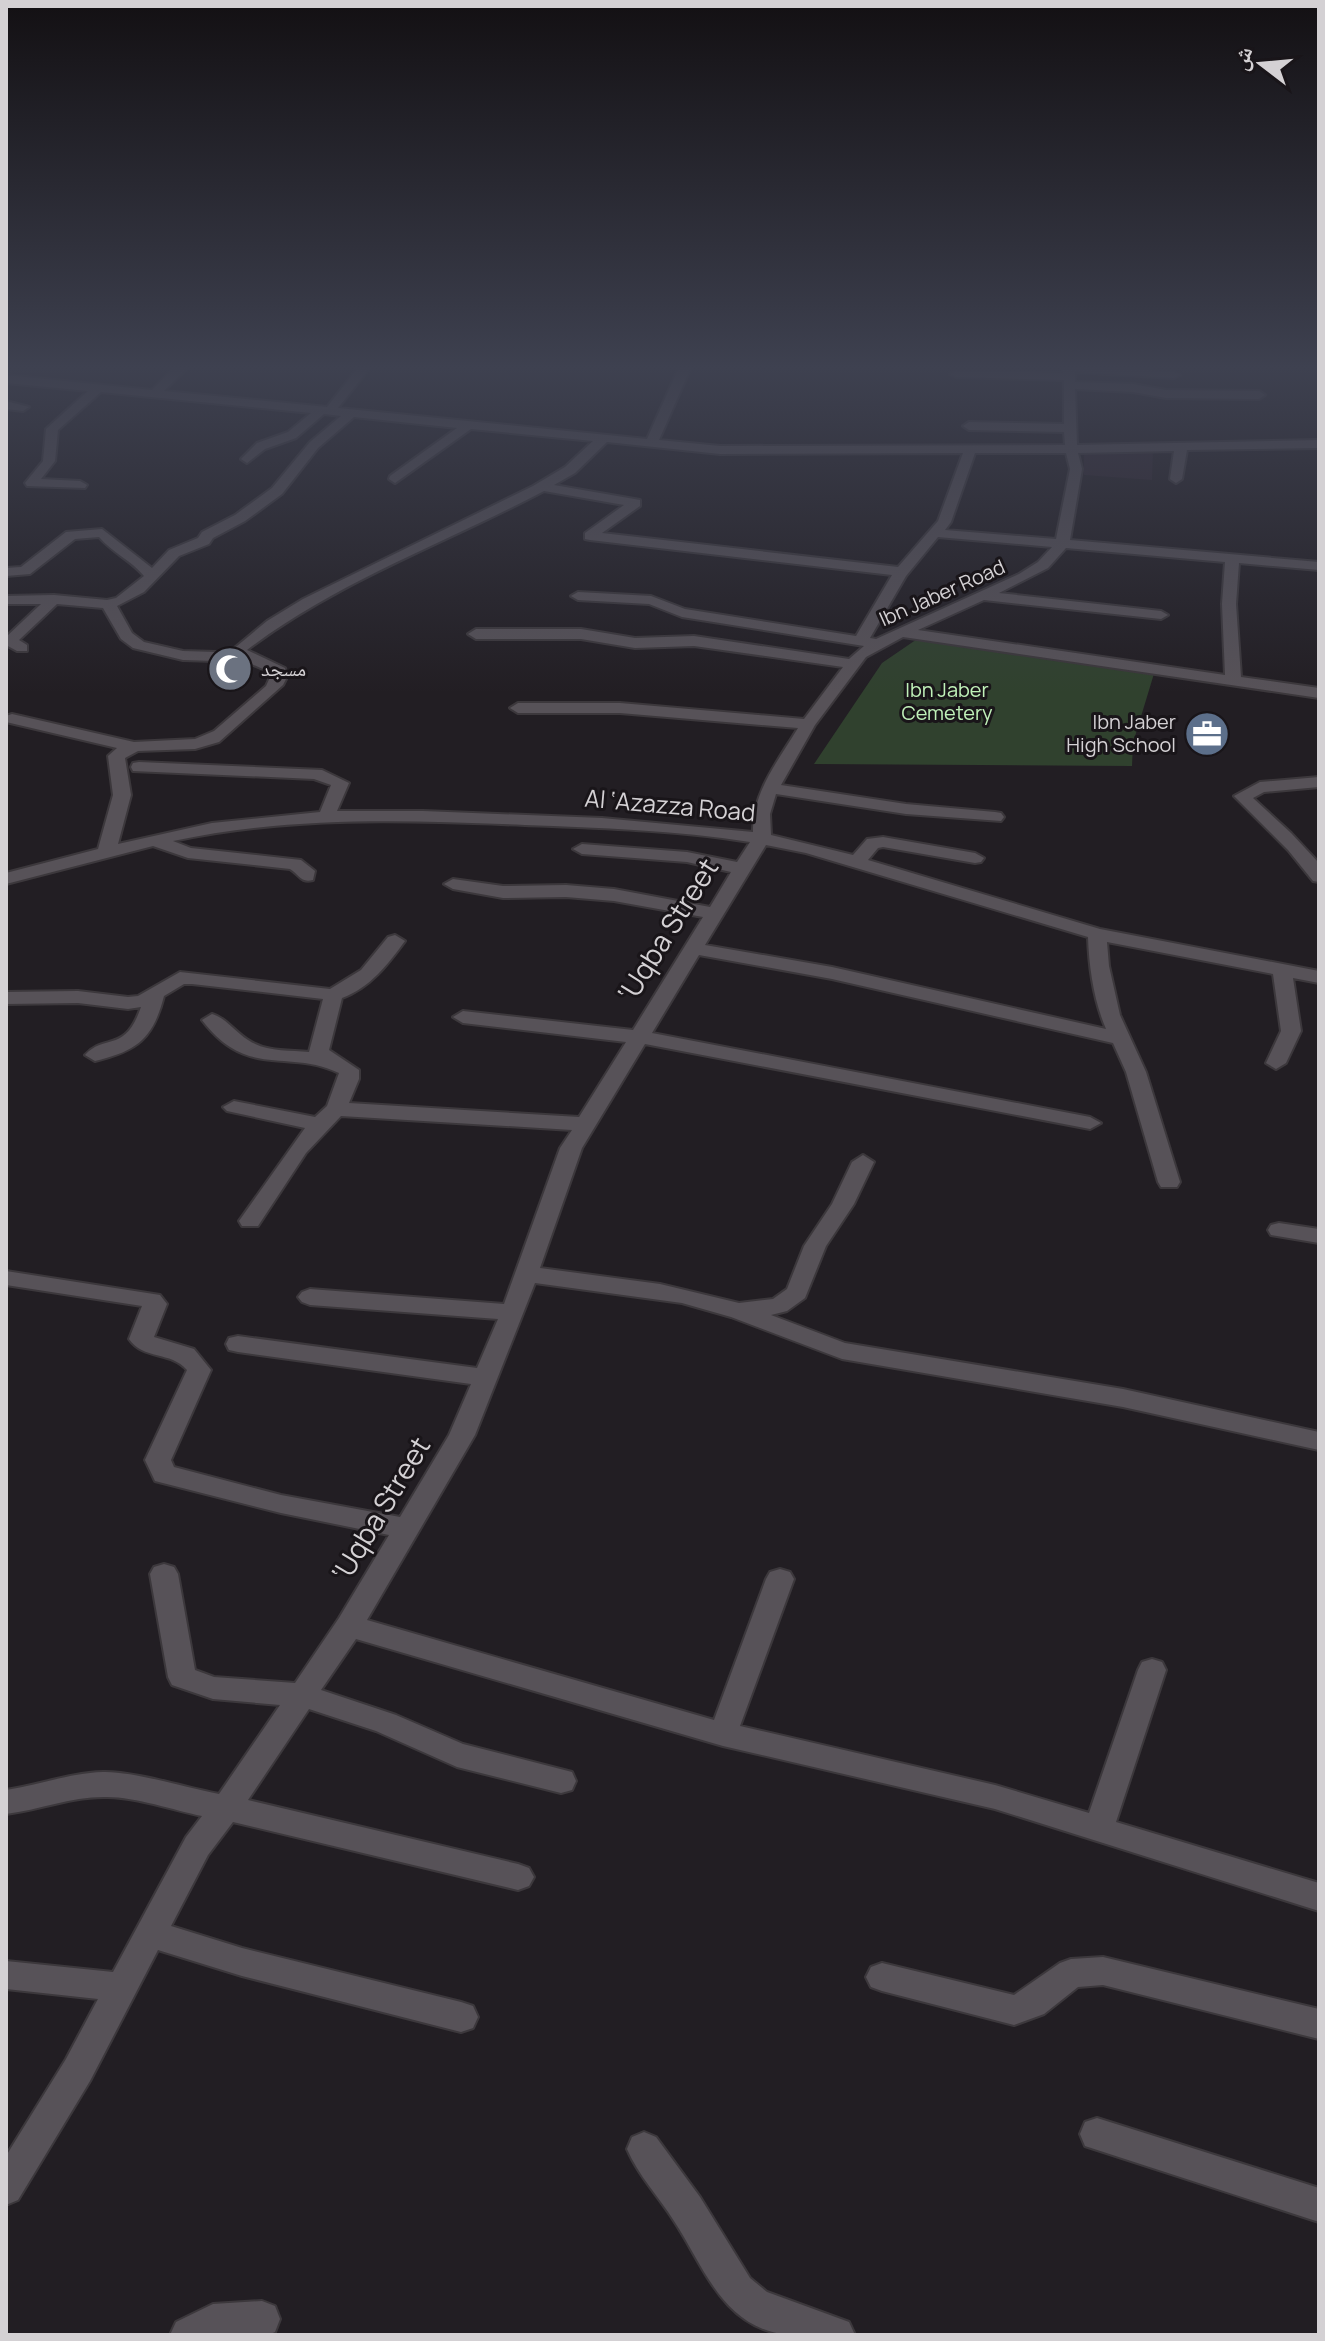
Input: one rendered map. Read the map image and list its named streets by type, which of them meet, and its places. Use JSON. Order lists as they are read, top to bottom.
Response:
{
  "streets": {
    "street": ["Ibn Jaber Road", "Al ‘Azazza Road", "‘Uqba Street"]
  },
  "crossings": [
    ["Ibn Jaber Road", "Al ‘Azazza Road"],
    ["Ibn Jaber Road", "‘Uqba Street"],
    ["Al ‘Azazza Road", "‘Uqba Street"]
  ],
  "parks": ["Ibn Jaber Cemetery"],
  "places": {
    "mosque": ["مسجد"],
    "office": ["Ibn Jaber High School"]
  },
  "north": "left"
}
